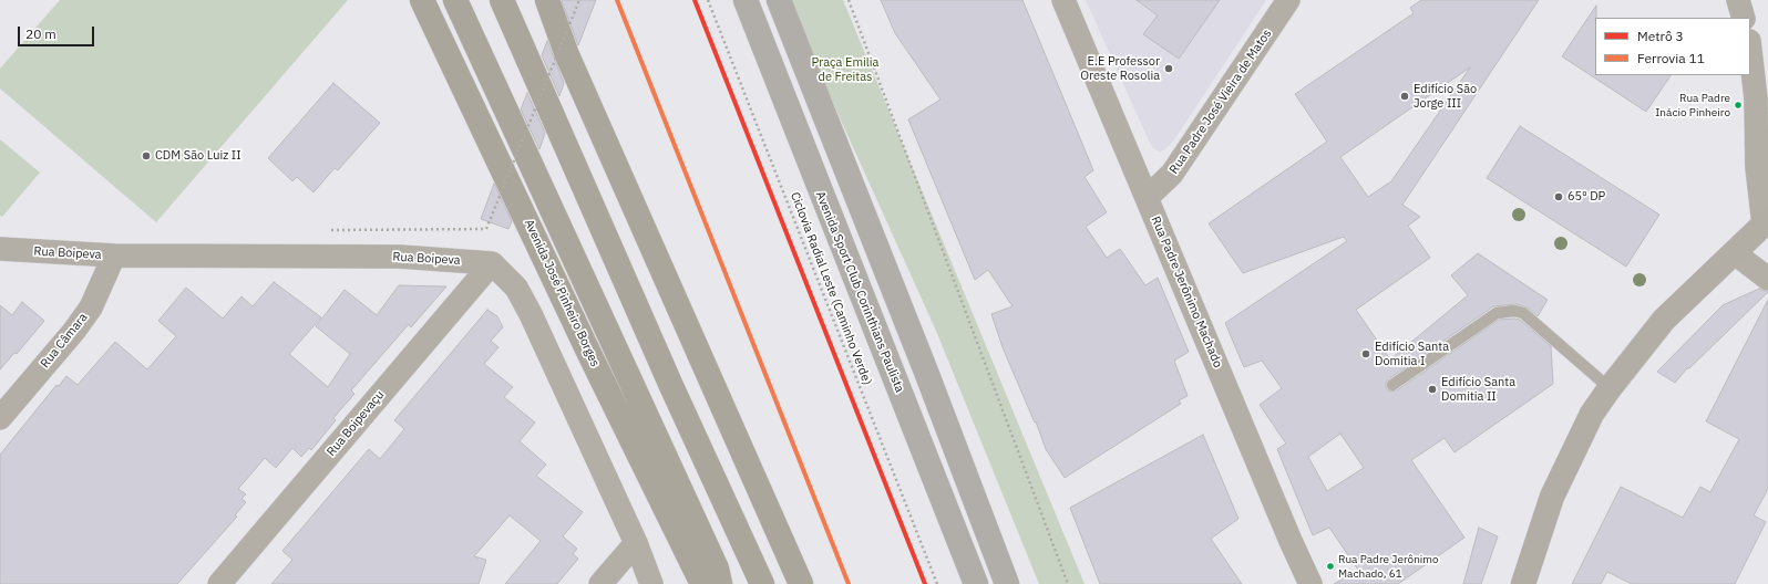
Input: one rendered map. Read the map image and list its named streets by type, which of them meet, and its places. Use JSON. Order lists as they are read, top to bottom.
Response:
{
  "streets": {
    "highway": ["Avenida Sport Club Corinthians Paulista"],
    "main road": ["Avenida José Pinheiro Borges"],
    "street": [
      "Rua Padre José Vieira de Matos",
      "Rua Boipeva",
      "Rua Padre Jerônimo Machado",
      "Rua Câmara",
      "Rua Boipevaçu"
    ],
    "path": ["Ciclovia Radial Leste (Caminho Verde)"]
  },
  "crossings": [
    ["Rua Padre José Vieira de Matos", "Rua Padre Jerônimo Machado"],
    ["Rua Boipeva", "Rua Câmara"],
    ["Rua Boipeva", "Rua Boipevaçu"]
  ],
  "parks": ["Praça Emilia de Freitas"],
  "places": [
    "E.E Professor Oreste Rosolia",
    "Edifício São Jorge III",
    "Rua Padre Inácio Pinheiro",
    "CDM São Luiz II",
    "65º DP",
    "Edifício Santa Domitia I",
    "Edifício Santa Domitia II",
    "Rua Padre Jerônimo Machado, 61"
  ],
  "lines": ["metro line 3", "rail line 11"],
  "legend": ["Metrô 3", "Ferrovia 11"],
  "scale_bar": "20 m"
}
